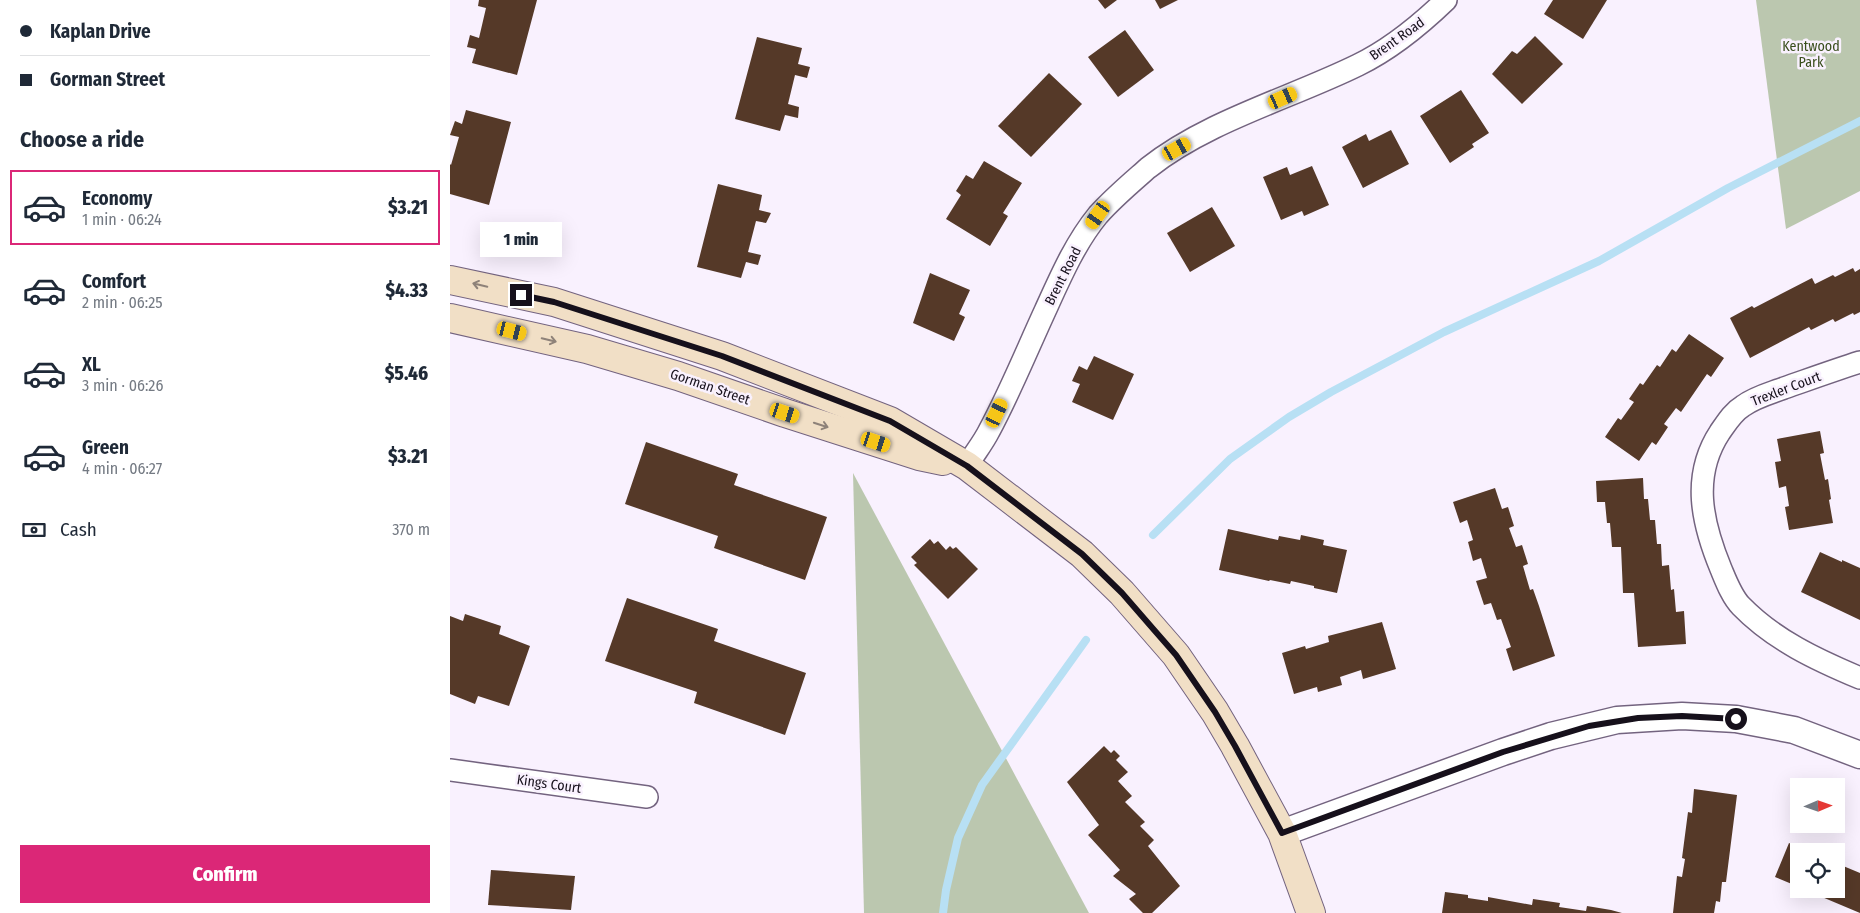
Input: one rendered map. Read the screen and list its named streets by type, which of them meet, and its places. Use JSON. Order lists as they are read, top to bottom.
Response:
{
  "streets": {
    "main road": ["Gorman Street"],
    "street": ["Brent Road", "Trexler Court", "Kings Court"]
  },
  "crossings": [
    ["Brent Road", "Gorman Street"]
  ],
  "parks": ["Kentwood Park"],
  "north": "right",
  "page": {
    "banner": ["Kaplan Drive", "Gorman Street"],
    "heading": "Choose a ride",
    "list": [
      {
        "name": "Economy",
        "note": "1 min · 06:24",
        "value": "$3.21"
      },
      {
        "name": "Comfort",
        "note": "2 min · 06:25",
        "value": "$4.33"
      },
      {
        "name": "XL",
        "note": "3 min · 06:26",
        "value": "$5.46"
      },
      {
        "name": "Green",
        "note": "4 min · 06:27",
        "value": "$3.21"
      }
    ],
    "bubble": "1 min",
    "pay": ["Cash", "370 m"],
    "buttons": "Confirm"
  }
}
